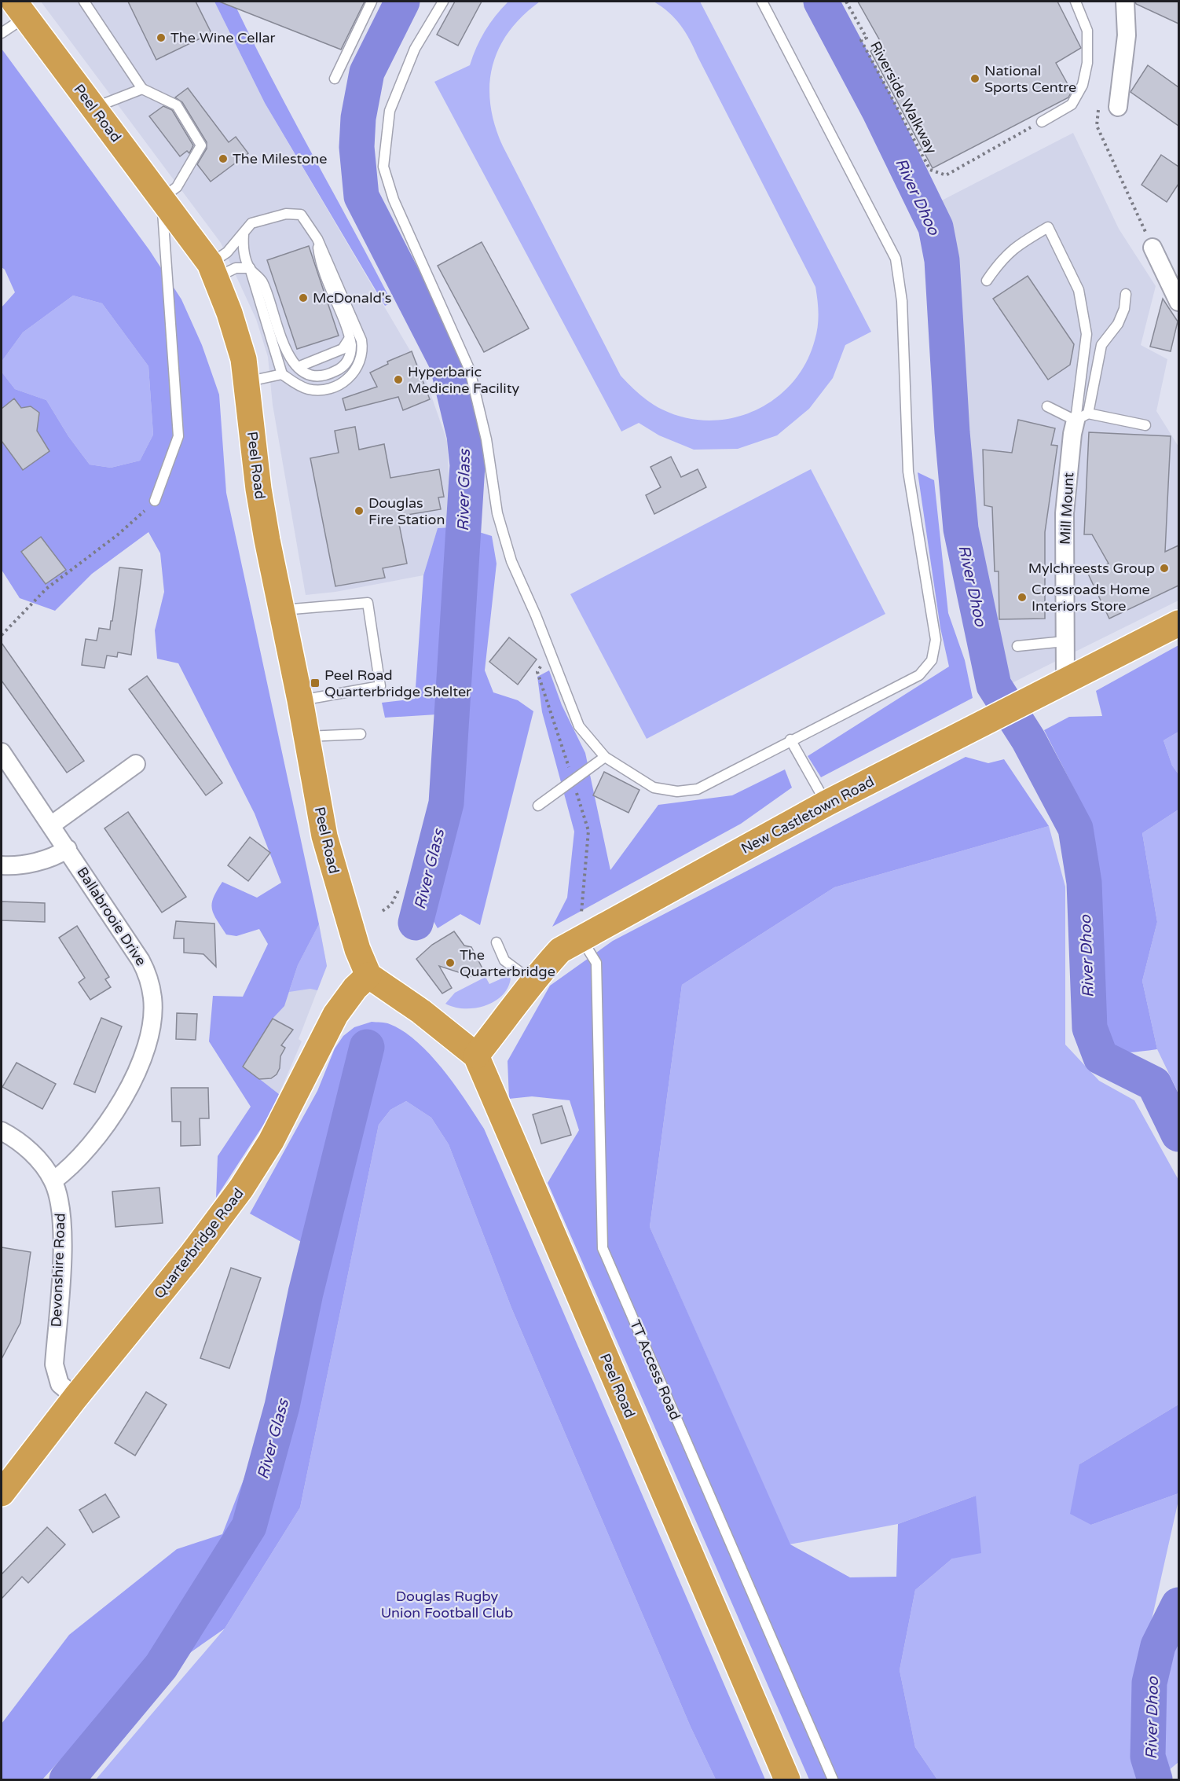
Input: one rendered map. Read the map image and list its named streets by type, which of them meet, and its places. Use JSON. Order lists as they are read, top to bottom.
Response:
{
  "streets": {
    "highway": ["Peel Road", "New Castletown Road", "Quarterbridge Road"],
    "street": ["Mill Mount", "Ballabrooie Drive", "Devonshire Road"],
    "lane": ["TT Access Road"],
    "path": ["Riverside Walkway"]
  },
  "crossings": [
    ["Peel Road", "New Castletown Road"],
    ["Peel Road", "Quarterbridge Road"],
    ["Mill Mount", "New Castletown Road"],
    ["New Castletown Road", "TT Access Road"],
    ["Ballabrooie Drive", "Devonshire Road"],
    ["Quarterbridge Road", "Devonshire Road"]
  ],
  "water": ["River Dhoo", "River Glass"],
  "parks": ["Douglas Rugby Union Football Club"],
  "places": {
    "other": [
      "The Wine Cellar",
      "National Sports Centre",
      "The Milestone",
      "McDonald's",
      "Hyperbaric Medicine Facility",
      "Douglas Fire Station",
      "Mylchreests Group",
      "Crossroads Home Interiors Store",
      "The Quarterbridge"
    ],
    "transit": ["Peel Road Quarterbridge Shelter"]
  }
}
